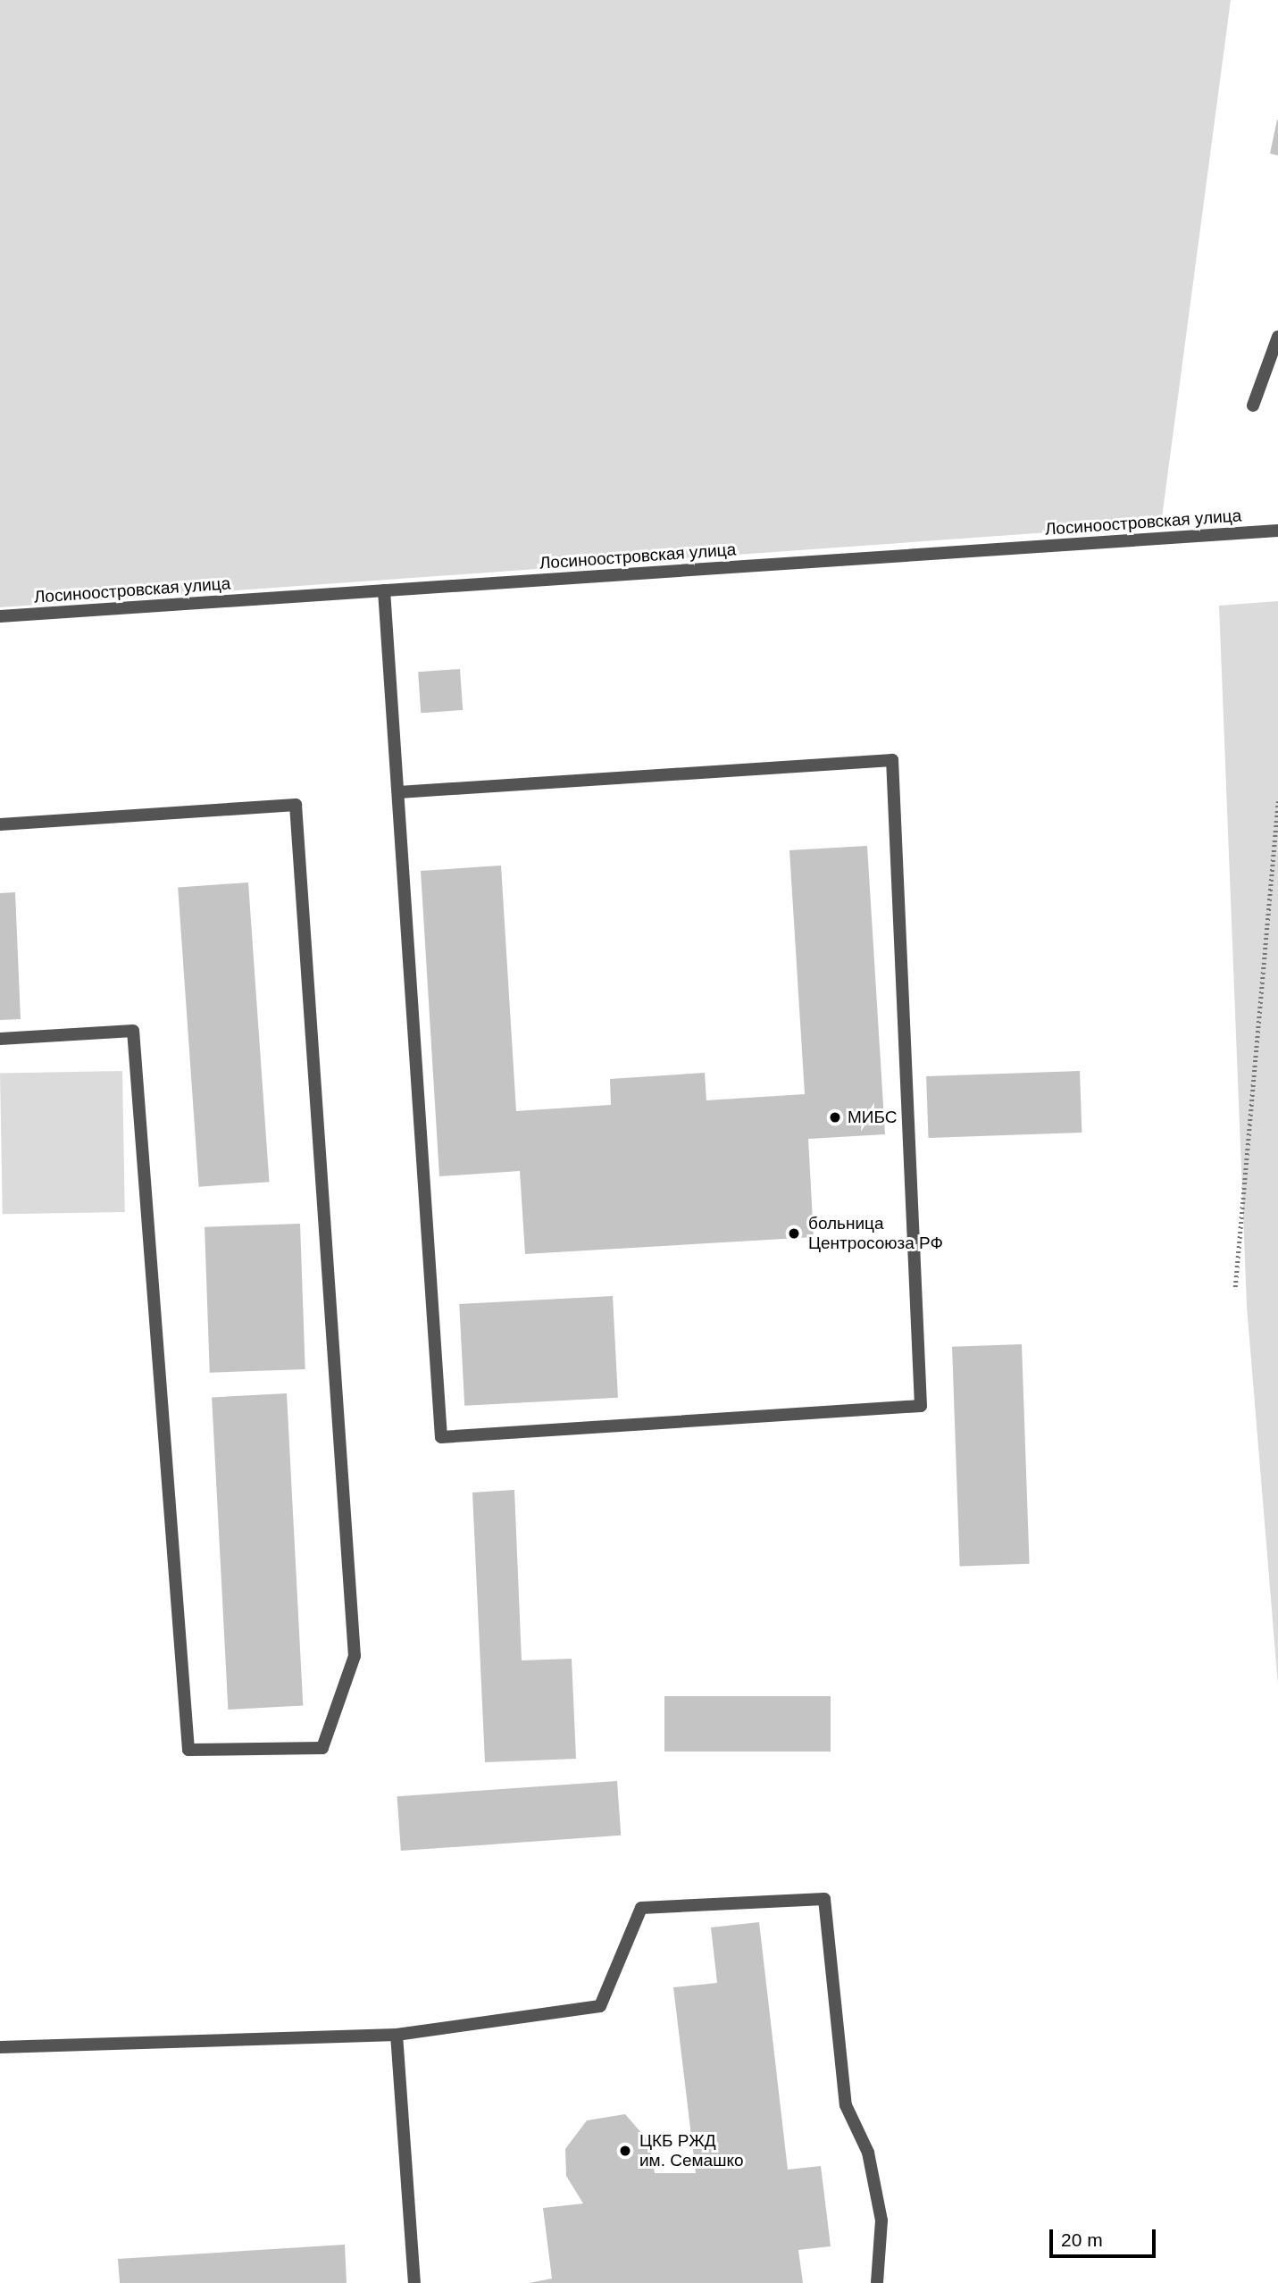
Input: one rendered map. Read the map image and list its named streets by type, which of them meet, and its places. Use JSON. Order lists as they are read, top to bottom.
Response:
{
  "streets": {
    "street": ["Лосиноостровская улица"]
  },
  "places": ["МИБС", "больница Центросоюза РФ", "ЦКБ РЖД им. Семашко"],
  "scale_bar": "20 m"
}
